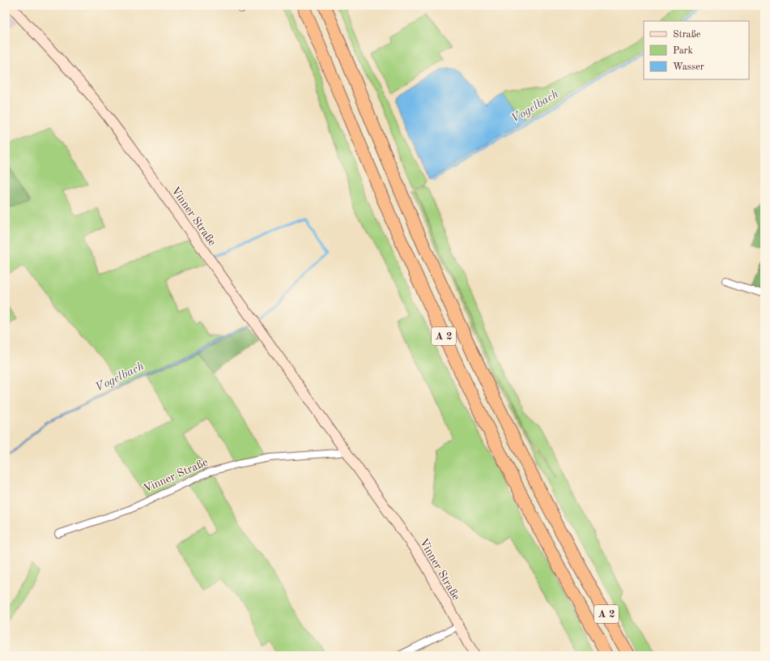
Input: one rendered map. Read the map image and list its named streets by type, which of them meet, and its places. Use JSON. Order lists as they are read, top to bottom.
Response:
{
  "streets": {
    "highway": ["A 2"],
    "street": ["Vinner Straße"]
  },
  "water": ["Vogelbach"],
  "legend": ["Straße", "Park", "Wasser"]
}
